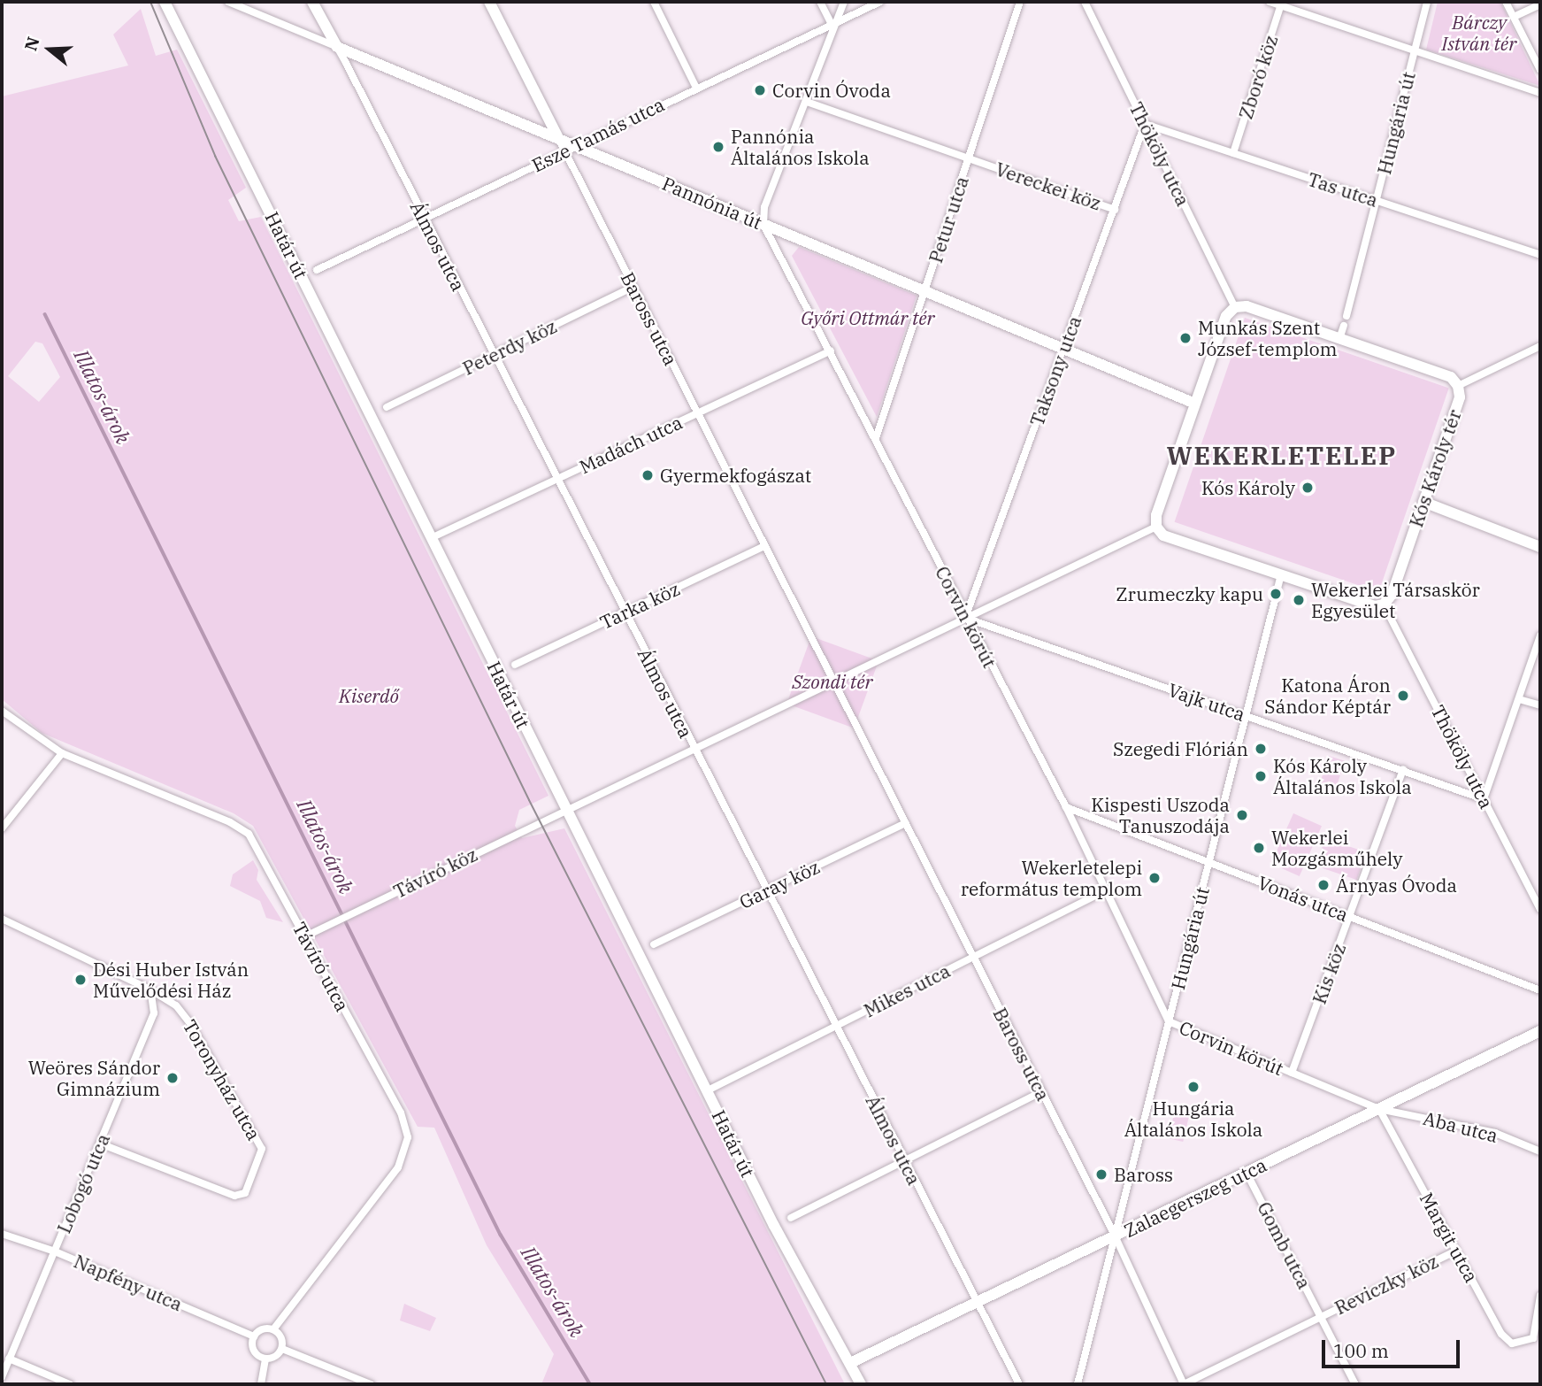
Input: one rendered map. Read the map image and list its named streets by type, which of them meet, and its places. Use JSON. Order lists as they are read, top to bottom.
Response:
{
  "streets": {
    "street": [
      "Zboró köz",
      "Hungária út",
      "Esze Tamás utca",
      "Thököly utca",
      "Vereckei köz",
      "Tas utca",
      "Pannónia út",
      "Petur utca",
      "Határ út",
      "Álmos utca",
      "Baross utca",
      "Peterdy köz",
      "Taksony utca",
      "Madách utca",
      "Kós Károly tér",
      "Tarka köz",
      "Corvin körút",
      "Vajk utca",
      "Távíró köz",
      "Garay köz",
      "Vonás utca",
      "Távíró utca",
      "Kis köz",
      "Mikes utca",
      "Toronyház utca",
      "Aba utca",
      "Lobogó utca",
      "Zalaegerszeg utca",
      "Margit utca",
      "Gomb utca",
      "Napfény utca",
      "Reviczky köz"
    ]
  },
  "crossings": [
    ["Zboró köz", "Tas utca"],
    ["Hungária út", "Tas utca"],
    ["Hungária út", "Baross utca"],
    ["Hungária út", "Corvin körút"],
    ["Hungária út", "Vajk utca"],
    ["Hungária út", "Vonás utca"],
    ["Hungária út", "Zalaegerszeg utca"],
    ["Esze Tamás utca", "Pannónia út"],
    ["Esze Tamás utca", "Álmos utca"],
    ["Esze Tamás utca", "Baross utca"],
    ["Thököly utca", "Tas utca"],
    ["Thököly utca", "Taksony utca"],
    ["Thököly utca", "Kós Károly tér"],
    ["Thököly utca", "Vajk utca"],
    ["Vereckei köz", "Petur utca"],
    ["Vereckei köz", "Taksony utca"],
    ["Tas utca", "Taksony utca"],
    ["Pannónia út", "Petur utca"],
    ["Pannónia út", "Álmos utca"],
    ["Pannónia út", "Baross utca"],
    ["Pannónia út", "Taksony utca"],
    ["Pannónia út", "Corvin körút"],
    ["Petur utca", "Corvin körút"],
    ["Határ út", "Madách utca"],
    ["Határ út", "Távíró köz"],
    ["Határ út", "Mikes utca"],
    ["Határ út", "Zalaegerszeg utca"],
    ["Álmos utca", "Peterdy köz"],
    ["Álmos utca", "Madách utca"],
    ["Álmos utca", "Tarka köz"],
    ["Álmos utca", "Távíró köz"],
    ["Álmos utca", "Garay köz"],
    ["Álmos utca", "Mikes utca"],
    ["Álmos utca", "Zalaegerszeg utca"],
    ["Baross utca", "Peterdy köz"],
    ["Baross utca", "Madách utca"],
    ["Baross utca", "Tarka köz"],
    ["Baross utca", "Távíró köz"],
    ["Baross utca", "Garay köz"],
    ["Baross utca", "Mikes utca"],
    ["Baross utca", "Zalaegerszeg utca"],
    ["Baross utca", "Reviczky köz"],
    ["Taksony utca", "Corvin körút"],
    ["Taksony utca", "Vajk utca"],
    ["Madách utca", "Corvin körút"],
    ["Corvin körút", "Vajk utca"],
    ["Corvin körút", "Vonás utca"],
    ["Corvin körút", "Kis köz"],
    ["Corvin körút", "Mikes utca"],
    ["Corvin körút", "Aba utca"],
    ["Corvin körút", "Zalaegerszeg utca"],
    ["Corvin körút", "Margit utca"],
    ["Vajk utca", "Kis köz"],
    ["Távíró köz", "Távíró utca"],
    ["Vonás utca", "Kis köz"],
    ["Távíró utca", "Napfény utca"],
    ["Toronyház utca", "Lobogó utca"],
    ["Aba utca", "Zalaegerszeg utca"],
    ["Aba utca", "Margit utca"],
    ["Lobogó utca", "Napfény utca"],
    ["Zalaegerszeg utca", "Margit utca"],
    ["Zalaegerszeg utca", "Gomb utca"],
    ["Margit utca", "Reviczky köz"],
    ["Gomb utca", "Reviczky köz"]
  ],
  "districts": ["WEKERLETELEP"],
  "water": ["Illatos-árok"],
  "parks": [
    "Bárczy István tér",
    "Győri Ottmár tér",
    "Szondi tér",
    "Kiserdő"
  ],
  "places": [
    "Corvin Óvoda",
    "Pannónia Általános Iskola",
    "Munkás Szent József-templom",
    "Gyermekfogászat",
    "Kós Károly",
    "Zrumeczky kapu",
    "Wekerlei Társaskör Egyesület",
    "Katona Áron Sándor Képtár",
    "Szegedi Flórián",
    "Kós Károly Általános Iskola",
    "Kispesti Uszoda Tanuszodája",
    "Wekerlei Mozgásműhely",
    "Wekerletelepi református templom",
    "Árnyas Óvoda",
    "Dési Huber István Művelődési Ház",
    "Weöres Sándor Gimnázium",
    "Hungária Általános Iskola",
    "Baross"
  ],
  "scale_bar": "100 m",
  "north": "left"
}
